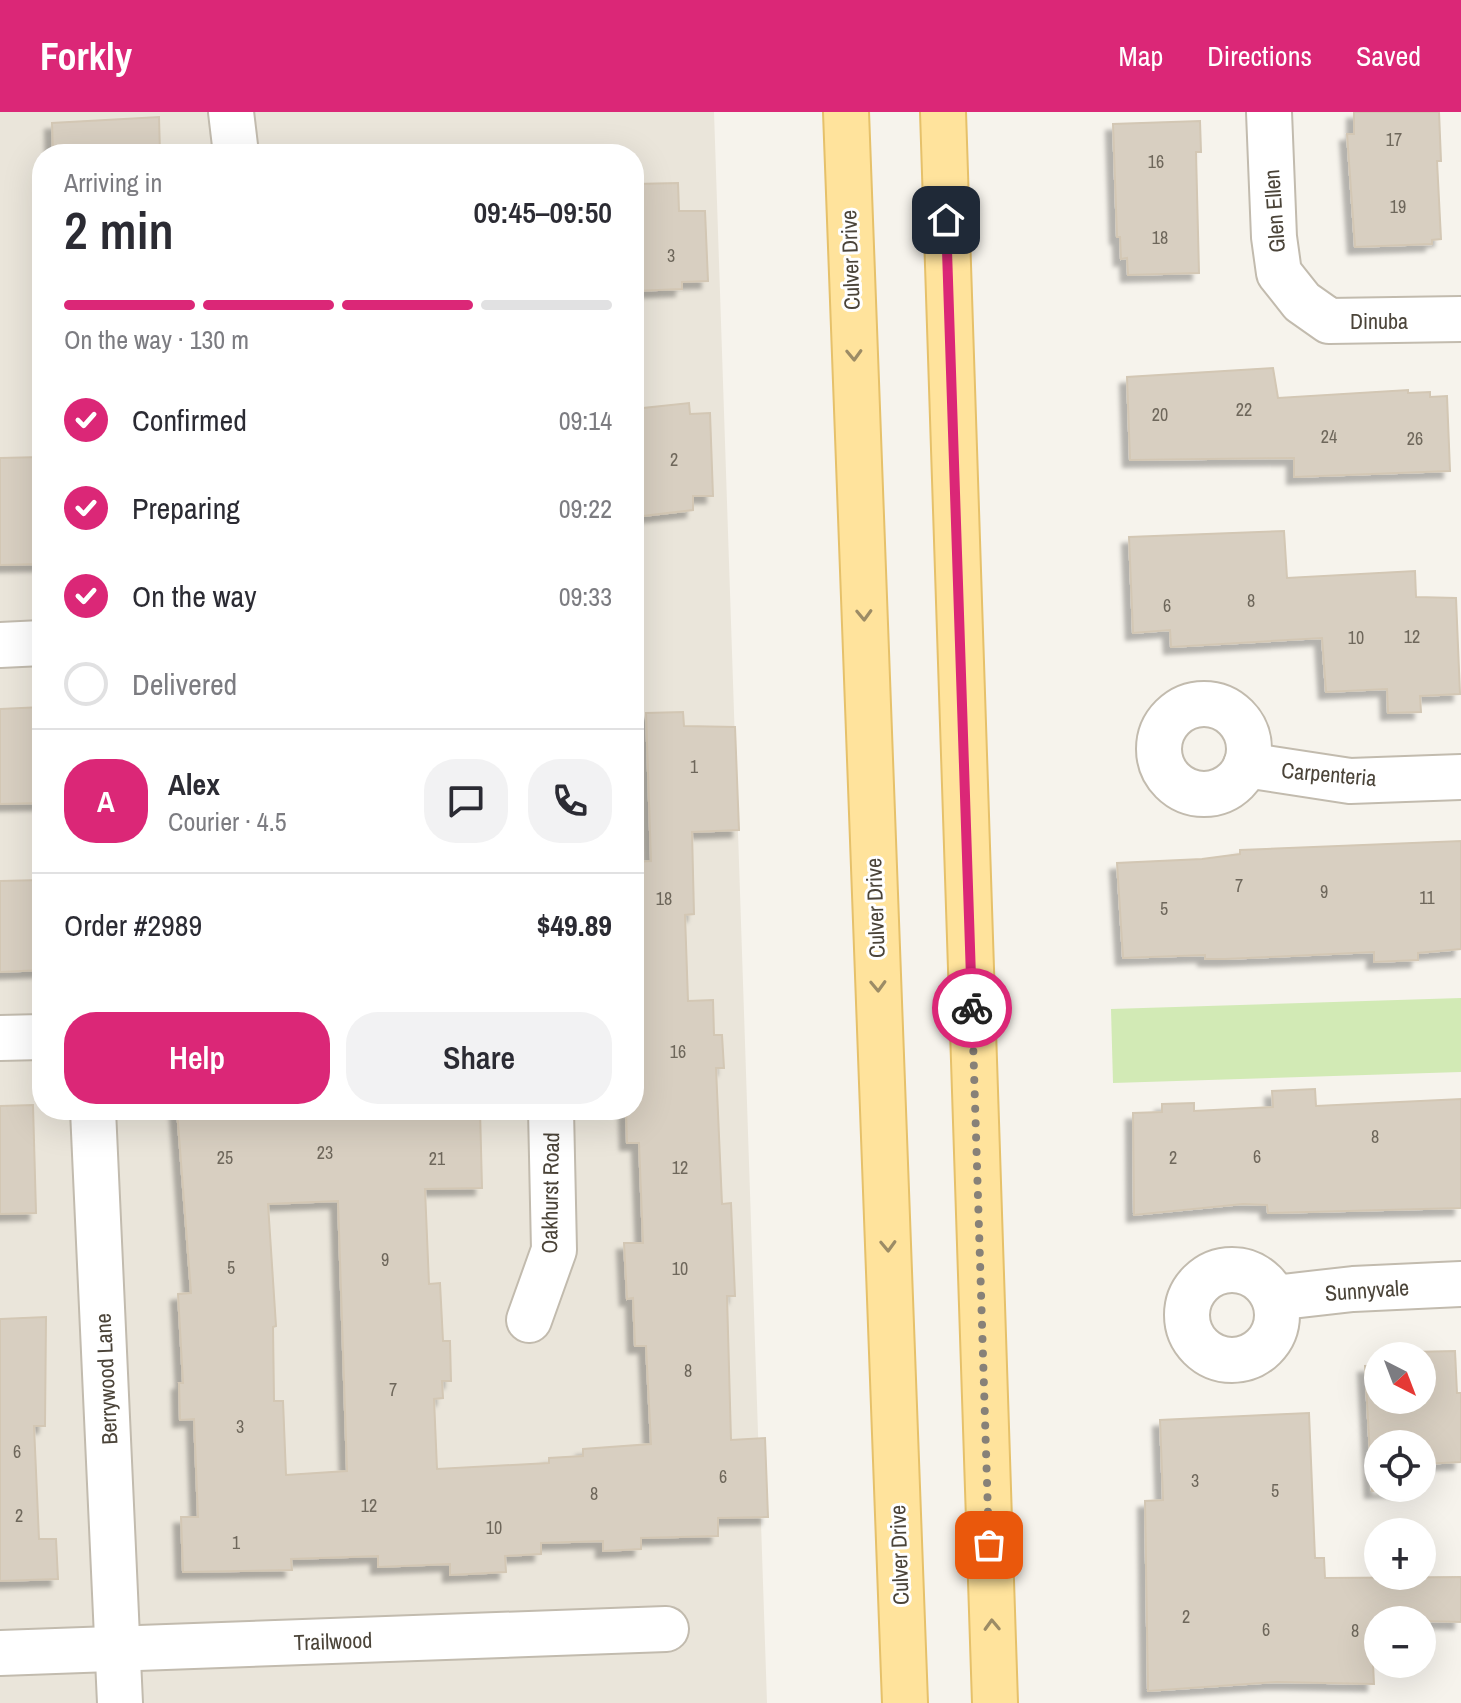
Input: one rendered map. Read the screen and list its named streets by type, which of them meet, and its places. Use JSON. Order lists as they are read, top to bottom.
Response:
{
  "streets": {
    "main road": ["Culver Drive"],
    "street": [
      "Glen Ellen",
      "Dinuba",
      "Carpenteria",
      "Oakhurst Road",
      "Sunnyvale",
      "Berrywood Lane",
      "Trailwood"
    ]
  },
  "crossings": [
    ["Glen Ellen", "Dinuba"],
    ["Berrywood Lane", "Trailwood"]
  ],
  "house_numbers": [
    "17",
    "16",
    "19",
    "18",
    "3",
    "22",
    "20",
    "24",
    "26",
    "2",
    "8",
    "6",
    "12",
    "10",
    "1",
    "7",
    "9",
    "11",
    "18",
    "5",
    "16",
    "8",
    "23",
    "6",
    "25",
    "2",
    "21",
    "12",
    "9",
    "5",
    "10",
    "8",
    "7",
    "3",
    "6",
    "6",
    "3",
    "5",
    "8",
    "12",
    "2",
    "10",
    "1",
    "2",
    "6",
    "8"
  ],
  "north": "bottom right",
  "page": {
    "header": "Forkly",
    "nav": ["Map", "Directions", "Saved"],
    "heading": ["2 min", "Arriving in", "09:45–09:50"],
    "panel": [
      "Alex",
      "Courier · 4.5",
      "Order #2989",
      "$49.89"
    ],
    "bar": "On the way · 130 m",
    "list": [
      ["Confirmed", "09:14"],
      ["Preparing", "09:22"],
      ["On the way", "09:33"],
      "Delivered"
    ],
    "round": "A",
    "buttons": ["Help", "Share"],
    "map_buttons": ["+", "−"]
  }
}
